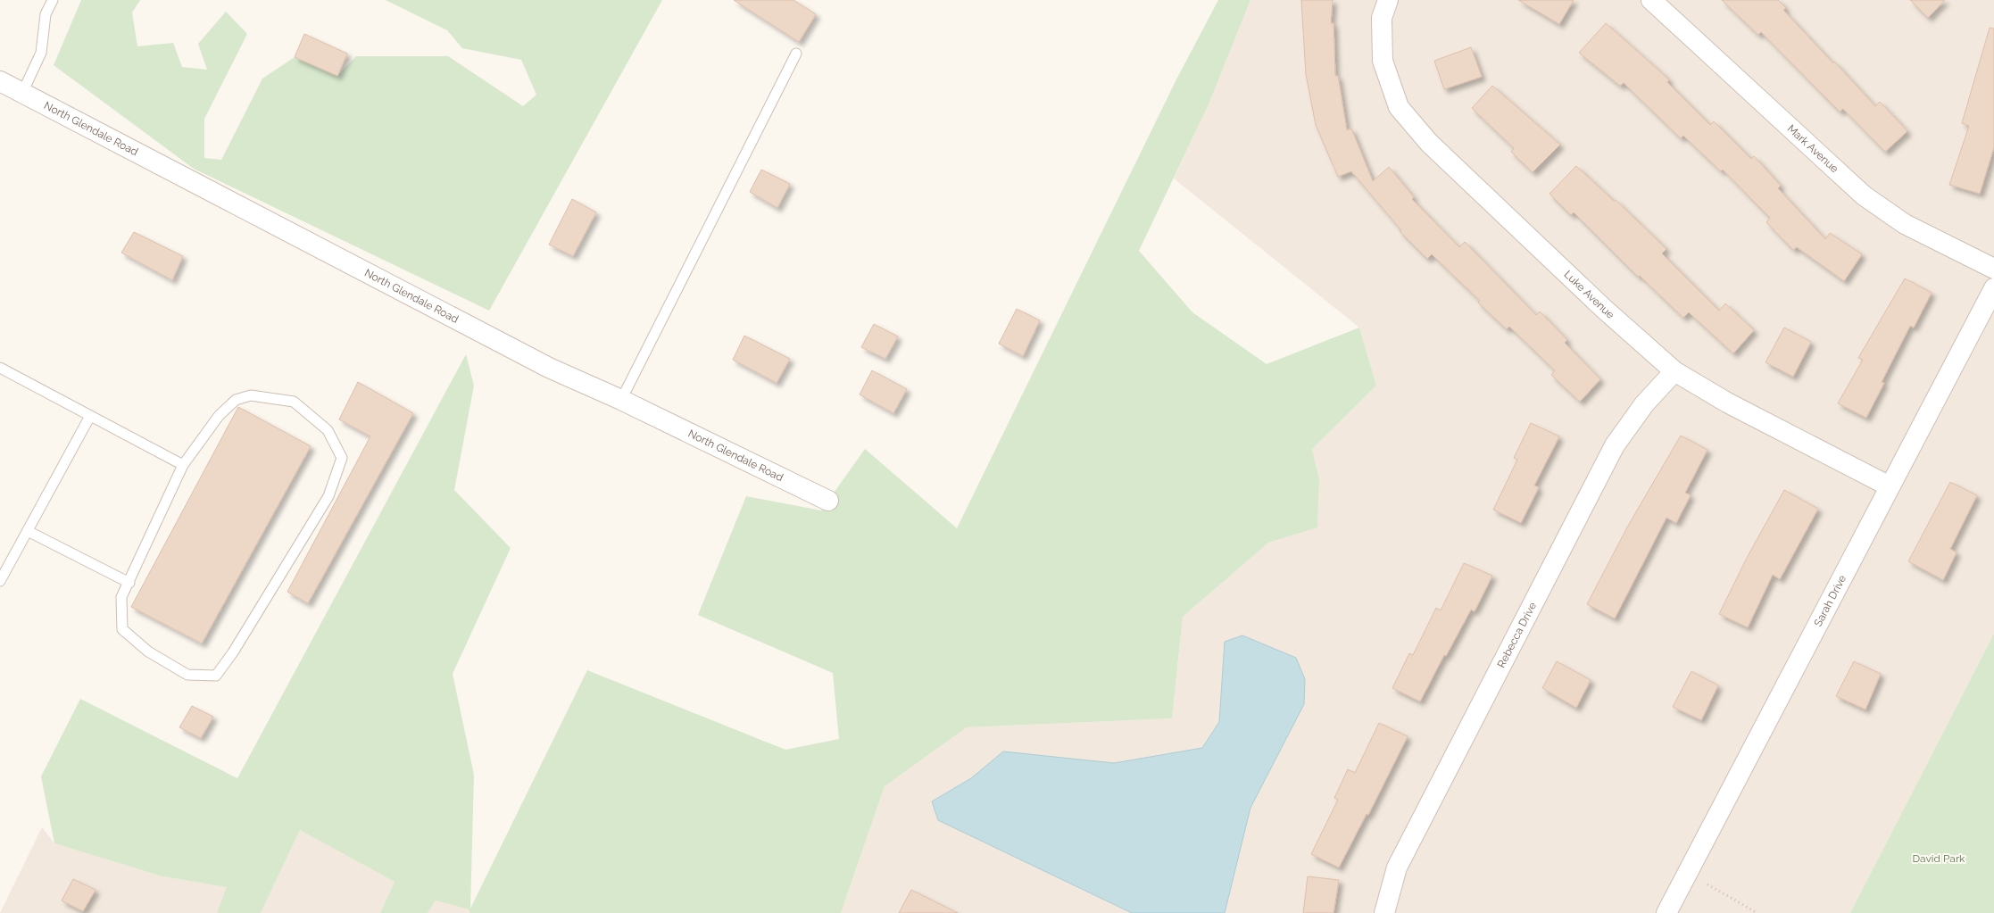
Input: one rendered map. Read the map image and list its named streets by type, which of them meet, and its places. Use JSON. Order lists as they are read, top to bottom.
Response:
{
  "streets": {
    "street": [
      "North Glendale Road",
      "Mark Avenue",
      "Luke Avenue",
      "Sarah Drive",
      "Rebecca Drive"
    ]
  },
  "crossings": [
    ["Luke Avenue", "Sarah Drive"],
    ["Luke Avenue", "Rebecca Drive"]
  ],
  "parks": ["David Park"]
}
